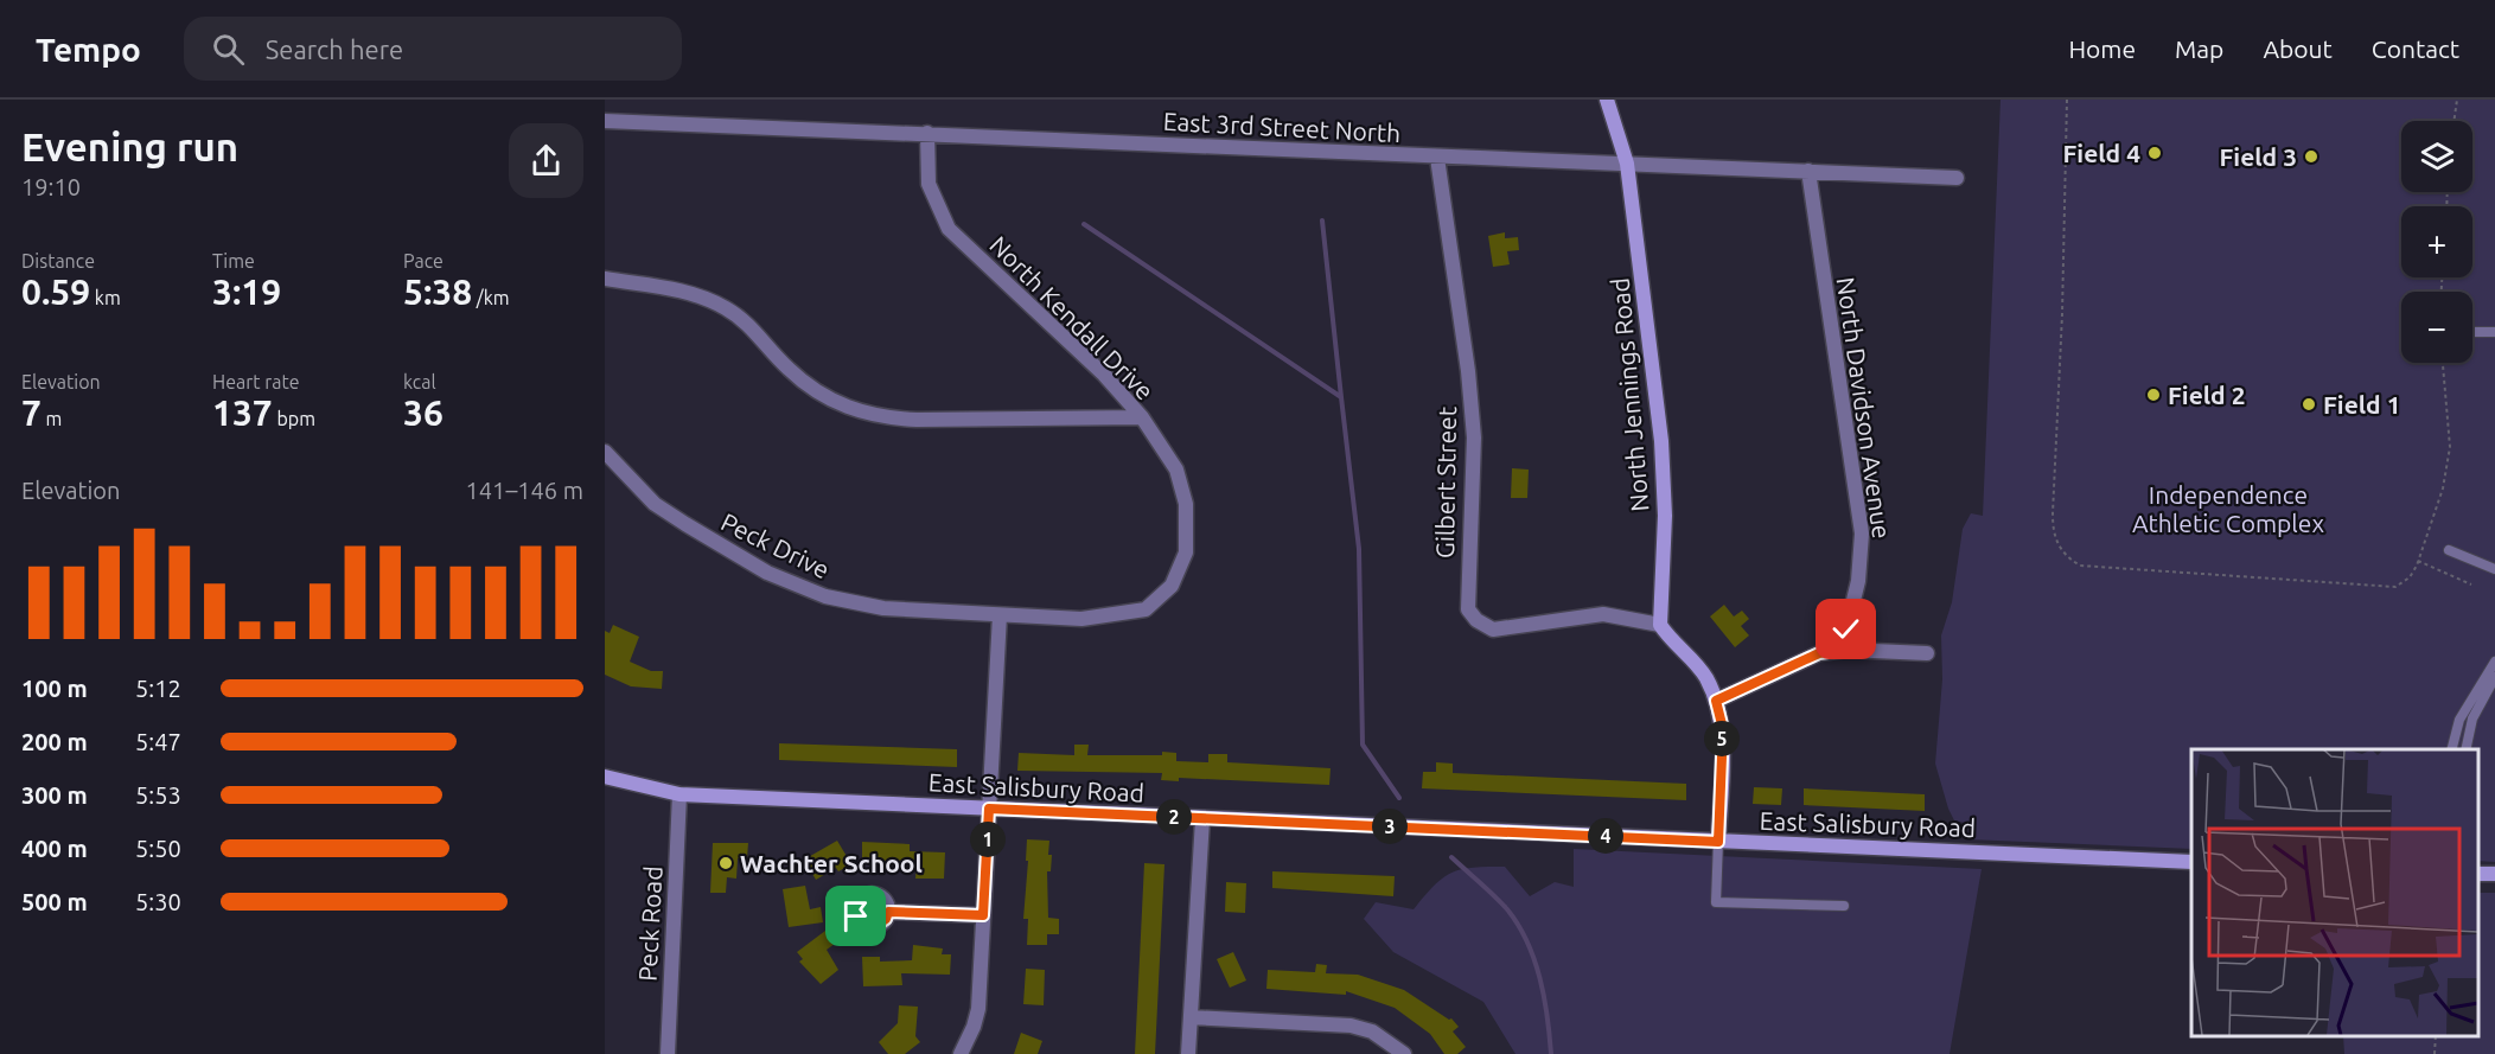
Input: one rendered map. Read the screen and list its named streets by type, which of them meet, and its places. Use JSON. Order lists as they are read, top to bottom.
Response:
{
  "streets": {
    "street": [
      "East 3rd Street North",
      "North Kendall Drive",
      "North Jennings Road",
      "North Davidson Avenue",
      "Gilbert Street",
      "Peck Drive",
      "East Salisbury Road",
      "Peck Road"
    ]
  },
  "crossings": [
    ["East 3rd Street North", "North Kendall Drive"],
    ["East 3rd Street North", "North Jennings Road"],
    ["East 3rd Street North", "North Davidson Avenue"],
    ["East 3rd Street North", "Gilbert Street"],
    ["North Kendall Drive", "Peck Drive"],
    ["North Jennings Road", "Gilbert Street"],
    ["East Salisbury Road", "Peck Road"]
  ],
  "parks": ["Independence Athletic Complex"],
  "places": [
    "Field 4",
    "Field 3",
    "Field 2",
    "Field 1",
    "Wachter School"
  ],
  "page": {
    "header": "Tempo",
    "search": "Search here",
    "nav": [
      "Home",
      "Map",
      "About",
      "Contact"
    ],
    "heading": ["Evening run", "19:10"],
    "map_buttons": ["+", "−"],
    "stats": [
      ["Distance", "0.59 km"],
      ["Time", "3:19"],
      ["Pace", "5:38 /km"],
      ["Elevation", "7 m"],
      ["Heart rate", "137 bpm"],
      ["kcal", "36"]
    ],
    "chart": ["Elevation", "141–146 m"],
    "list": [
      {
        "name": "100 m",
        "note": "5:12"
      },
      {
        "name": "200 m",
        "note": "5:47"
      },
      {
        "name": "300 m",
        "note": "5:53"
      },
      {
        "name": "400 m",
        "note": "5:50"
      },
      {
        "name": "500 m",
        "note": "5:30"
      }
    ],
    "pins": [
      "5",
      "2",
      "3",
      "4",
      "1"
    ]
  }
}
